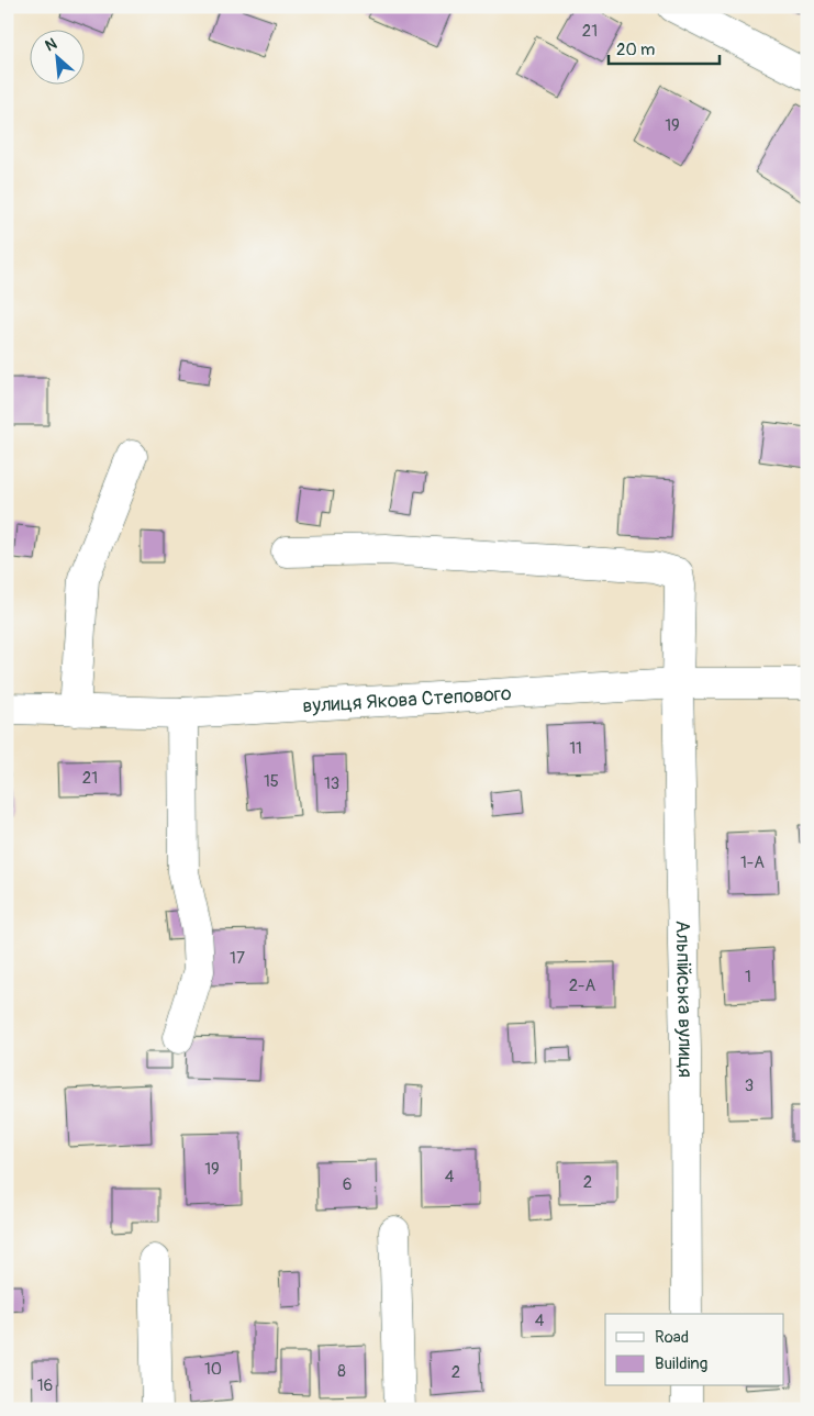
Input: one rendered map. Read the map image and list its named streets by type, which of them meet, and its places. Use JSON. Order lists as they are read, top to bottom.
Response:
{
  "streets": {
    "street": ["вулиця Якова Степового", "Альпійська вулиця"]
  },
  "crossings": [
    ["вулиця Якова Степового", "Альпійська вулиця"]
  ],
  "house_numbers": [
    "21",
    "19",
    "11",
    "21",
    "15",
    "13",
    "1-А",
    "17",
    "1",
    "2-А",
    "3",
    "19",
    "4",
    "2",
    "6",
    "4",
    "10",
    "8",
    "2",
    "16"
  ],
  "legend": ["Road", "Building"],
  "scale_bar": "20 m",
  "north": "top left"
}
